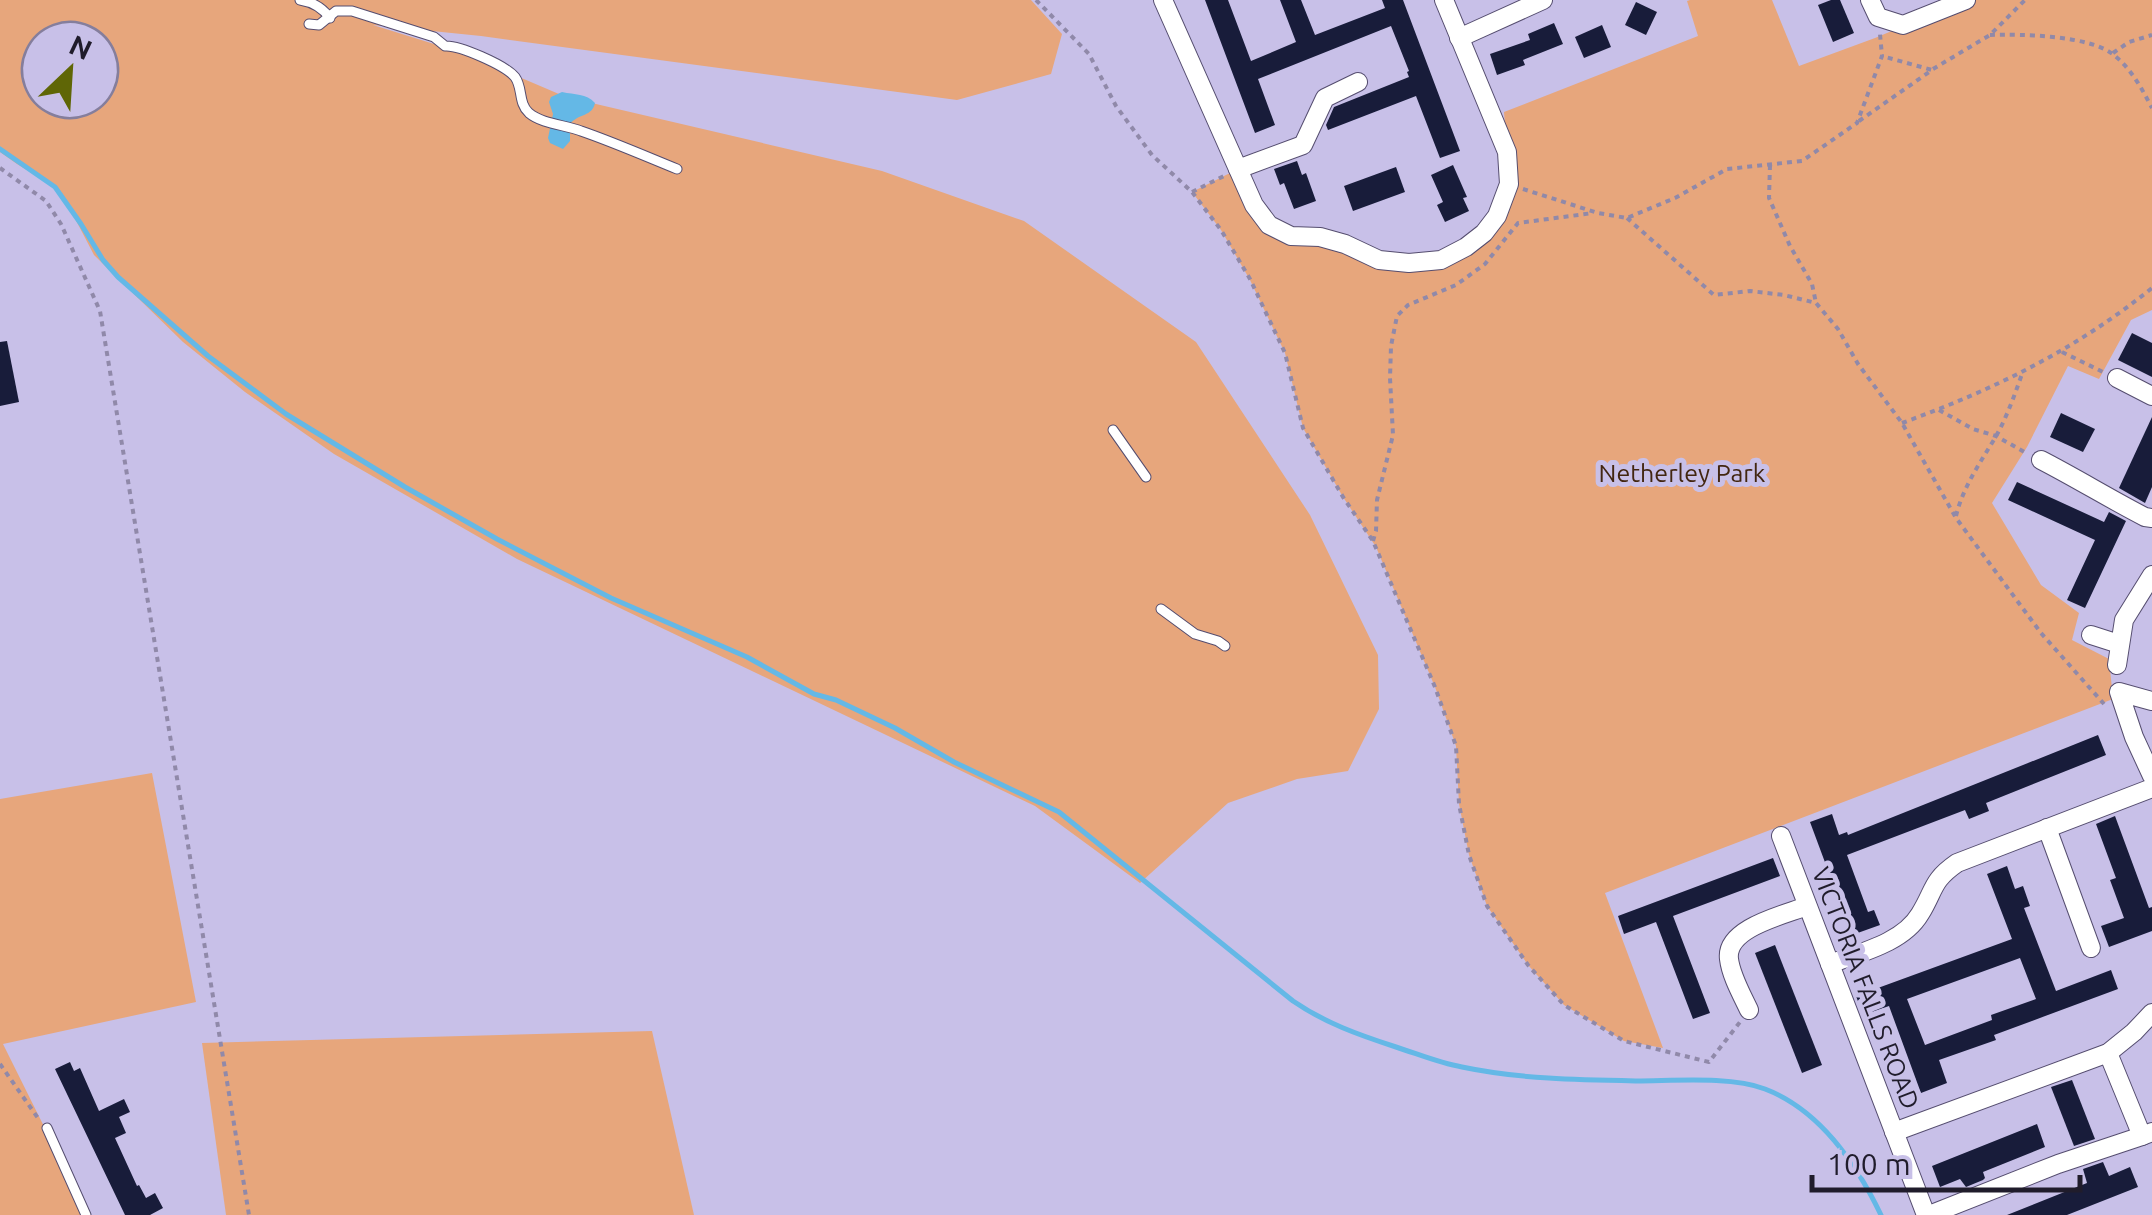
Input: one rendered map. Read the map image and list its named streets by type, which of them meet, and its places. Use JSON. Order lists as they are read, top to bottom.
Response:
{
  "streets": {
    "street": ["VICTORIA FALLS ROAD"]
  },
  "parks": ["Netherley Park"],
  "scale_bar": "100 m",
  "north": "top right"
}
